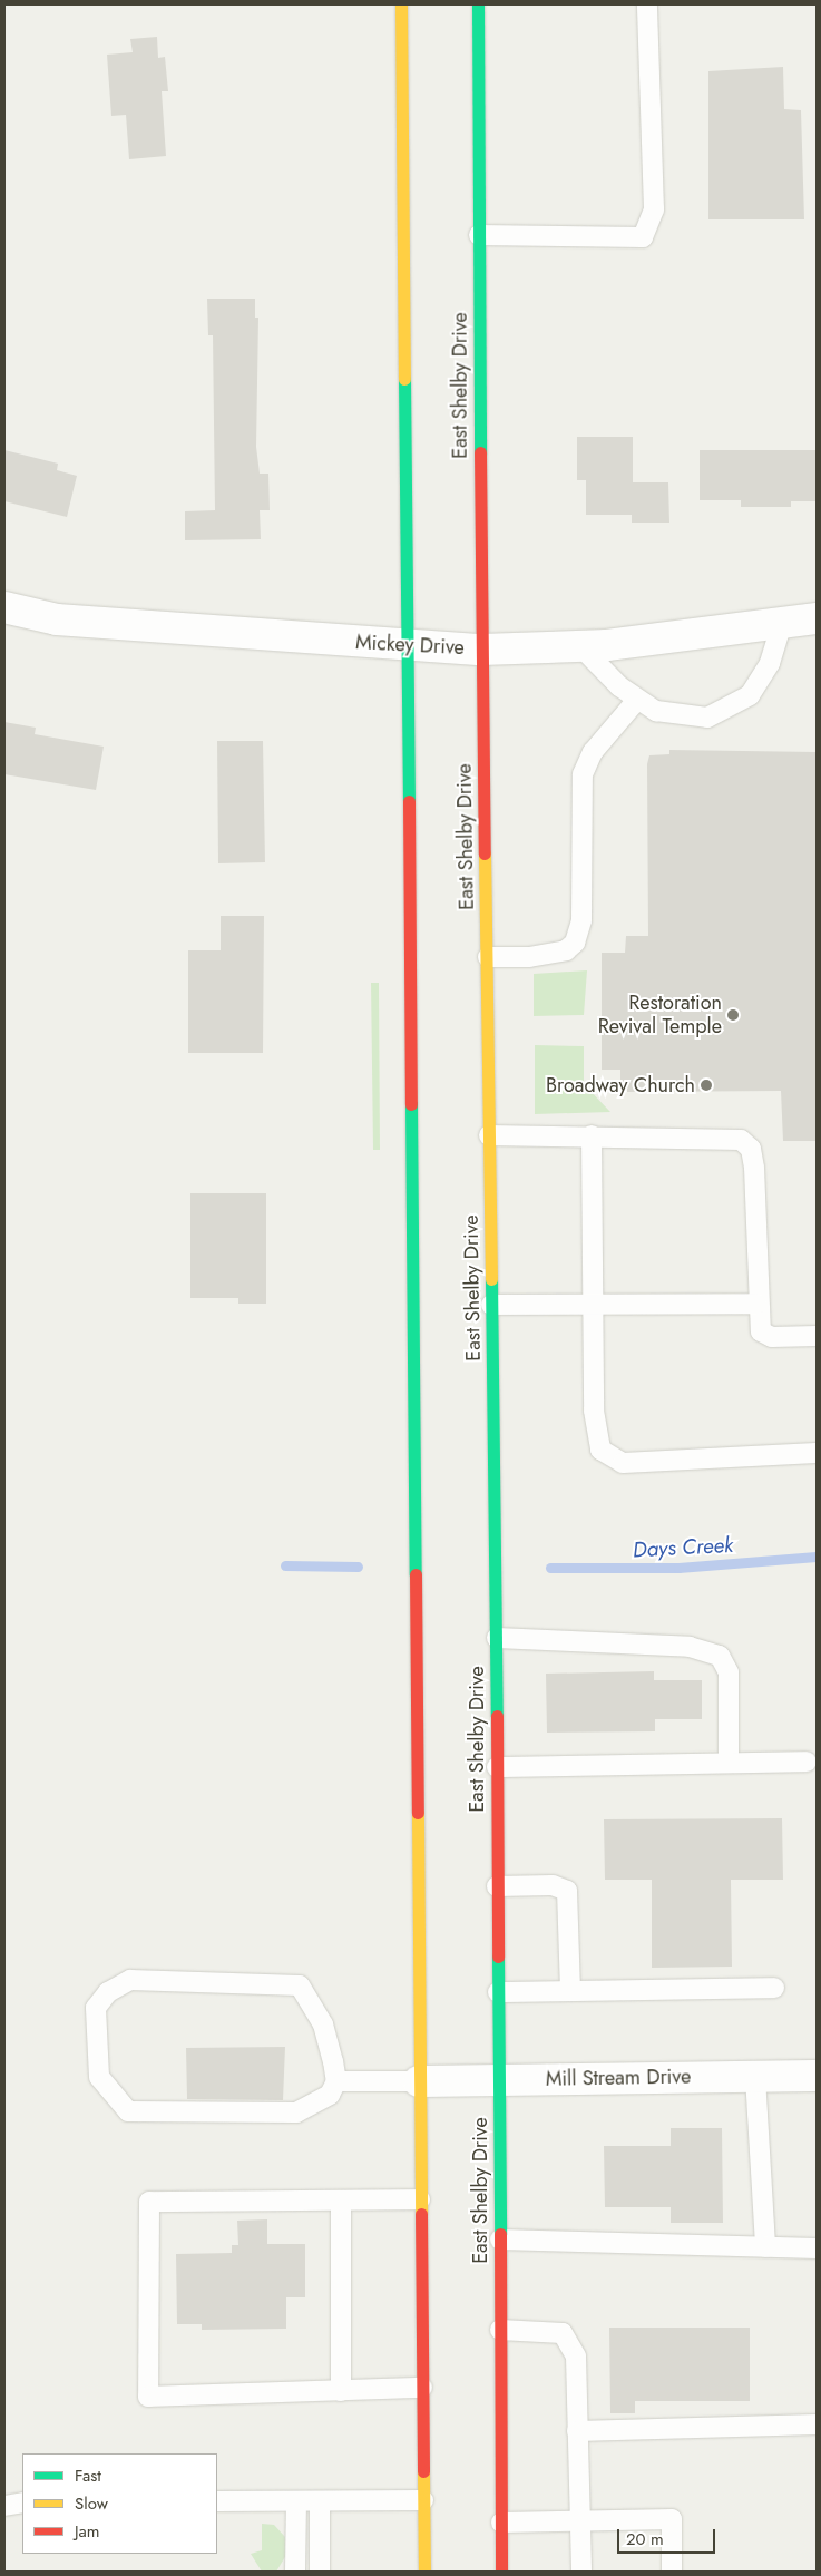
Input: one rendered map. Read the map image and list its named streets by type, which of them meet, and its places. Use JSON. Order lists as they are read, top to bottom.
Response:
{
  "streets": {
    "main road": ["East Shelby Drive"],
    "street": ["Mickey Drive", "Mill Stream Drive"]
  },
  "crossings": [
    ["East Shelby Drive", "Mickey Drive"],
    ["East Shelby Drive", "Mill Stream Drive"]
  ],
  "water": ["Days Creek"],
  "places": ["Restoration Revival Temple", "Broadway Church"],
  "legend": ["Fast", "Slow", "Jam"],
  "scale_bar": "20 m"
}
